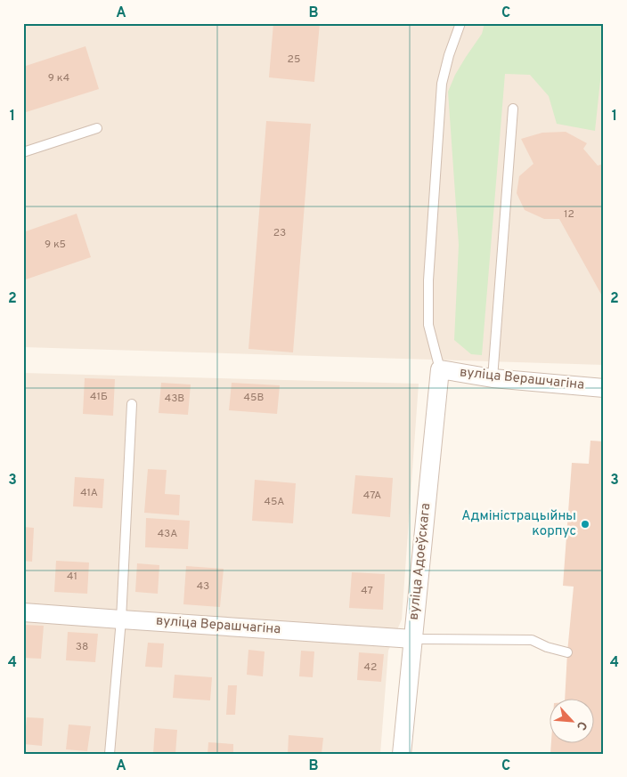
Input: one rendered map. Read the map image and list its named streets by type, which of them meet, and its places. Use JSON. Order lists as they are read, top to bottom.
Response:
{
  "streets": {
    "street": ["вуліца Верашчагіна", "вуліца Адоеўскага"]
  },
  "crossings": [
    ["вуліца Верашчагіна", "вуліца Адоеўскага"]
  ],
  "places": ["Адміністрацыйны корпус"],
  "house_numbers": [
    "25",
    "9 к4",
    "12",
    "23",
    "9 к5",
    "41Б",
    "45В",
    "43В",
    "41А",
    "47А",
    "45А",
    "43А",
    "41",
    "43",
    "47",
    "38",
    "42"
  ],
  "north": "bottom right",
  "grid": {
    "columns": ["A", "B", "C"],
    "rows": [
      "1",
      "2",
      "3",
      "4"
    ]
  }
}
